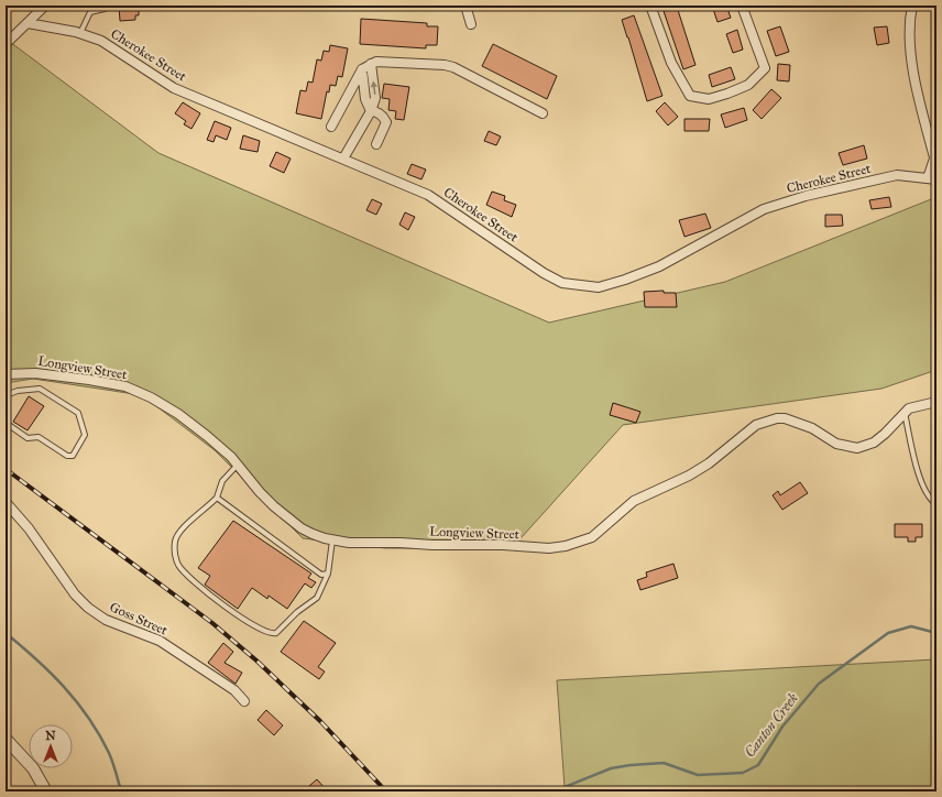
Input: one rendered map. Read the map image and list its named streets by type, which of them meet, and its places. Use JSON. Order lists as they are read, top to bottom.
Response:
{
  "streets": {
    "street": ["Cherokee Street", "Longview Street", "Goss Street"]
  },
  "water": ["Canton Creek"],
  "north": "top"
}
